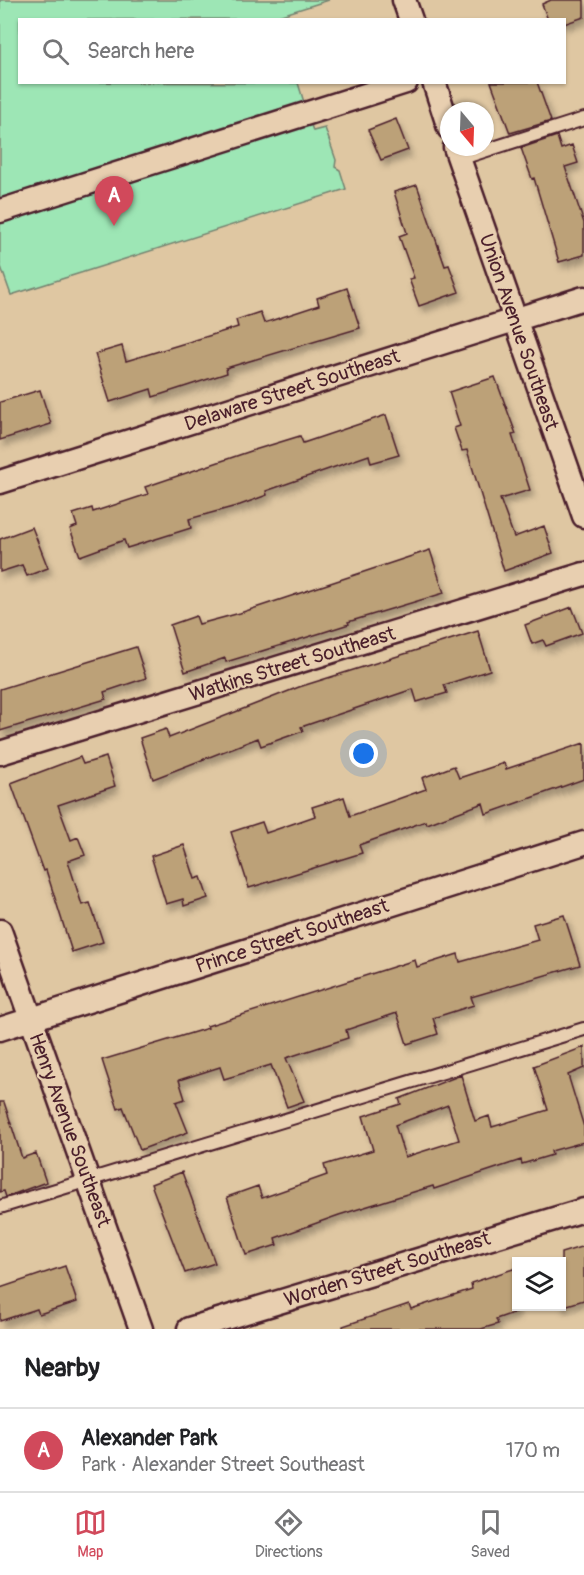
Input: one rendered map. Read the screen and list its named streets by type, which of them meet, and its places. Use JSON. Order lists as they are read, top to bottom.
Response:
{
  "streets": {
    "street": [
      "Union Avenue Southeast",
      "Delaware Street Southeast",
      "Watkins Street Southeast",
      "Prince Street Southeast",
      "Henry Avenue Southeast",
      "Worden Street Southeast"
    ]
  },
  "crossings": [
    ["Union Avenue Southeast", "Delaware Street Southeast"],
    ["Prince Street Southeast", "Henry Avenue Southeast"]
  ],
  "north": "bottom",
  "page": {
    "search": "Search here",
    "pins": "A",
    "heading": "Nearby",
    "list": [
      {
        "mark": "A",
        "name": "Alexander Park",
        "note": "Park · Alexander Street Southeast",
        "value": "170 m"
      }
    ],
    "nav": ["Map", "Directions", "Saved"]
  }
}
